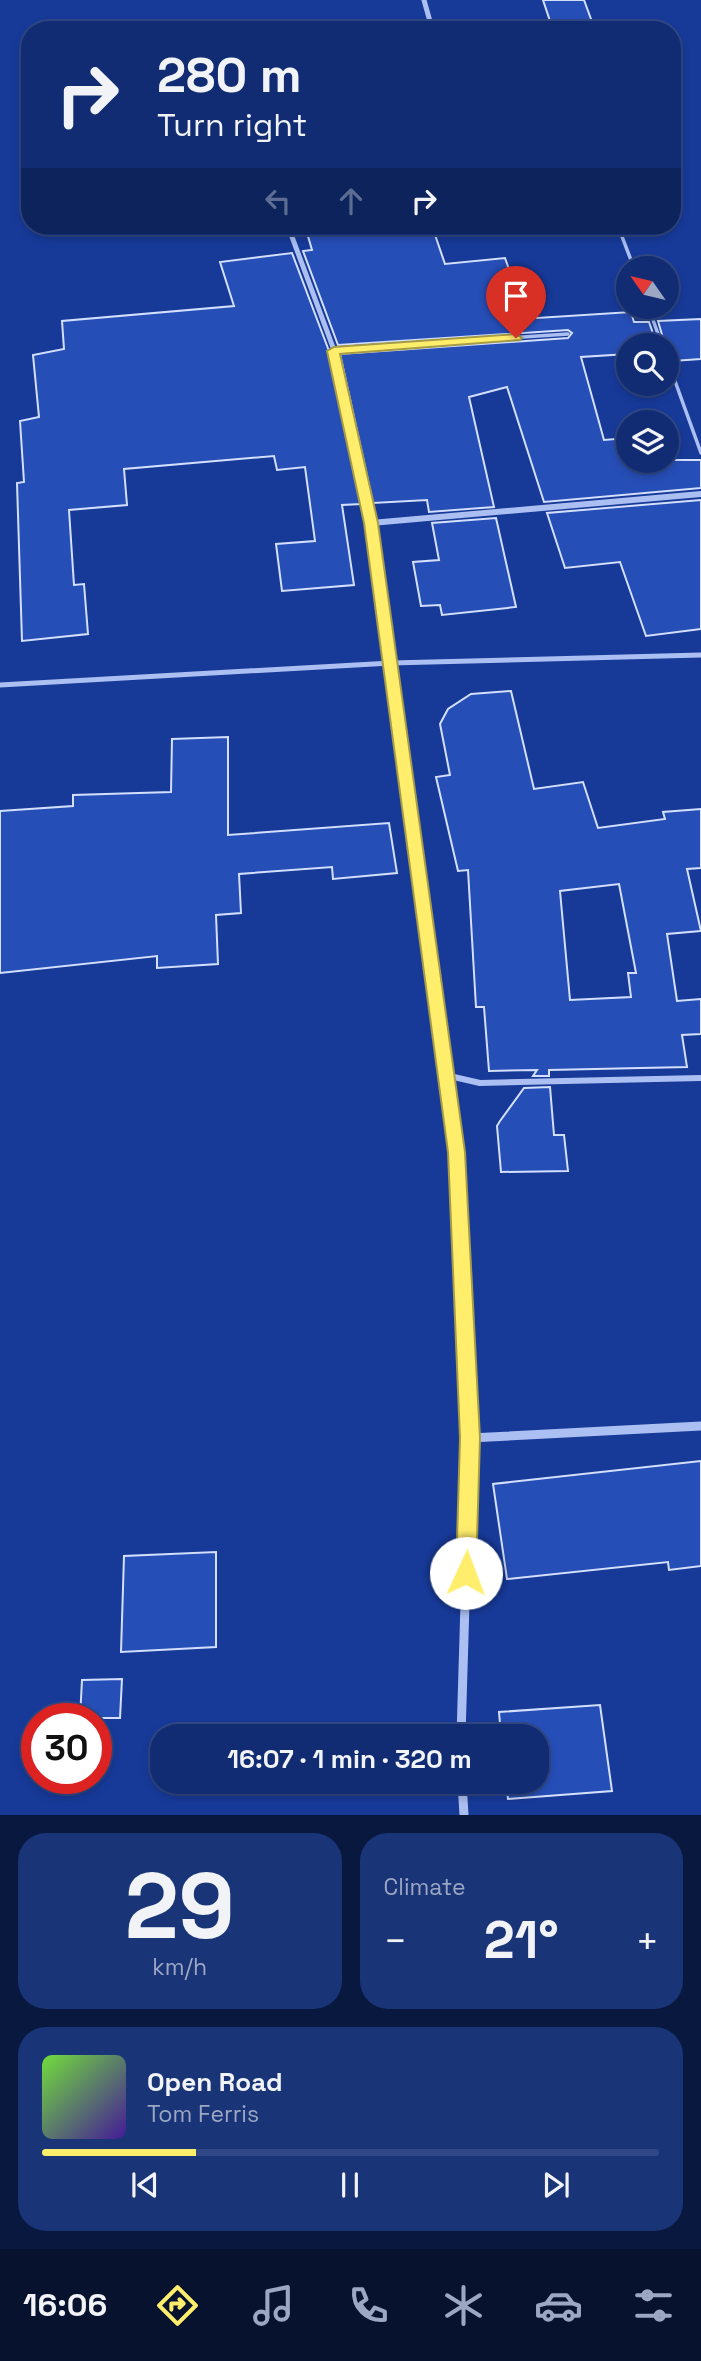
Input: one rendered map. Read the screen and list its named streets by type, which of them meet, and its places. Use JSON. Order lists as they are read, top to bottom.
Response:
{
  "north": "top left",
  "page": {
    "turn": ["280 m", "Turn right"],
    "limit": "30",
    "trip": "16:07 · 1 min · 320 m",
    "tile": [
      ["29", "km/h"],
      "Climate"
    ],
    "heat": ["−", "21°", "+"],
    "song": ["Open Road", "Tom Ferris"],
    "tabs": "16:06"
  }
}
